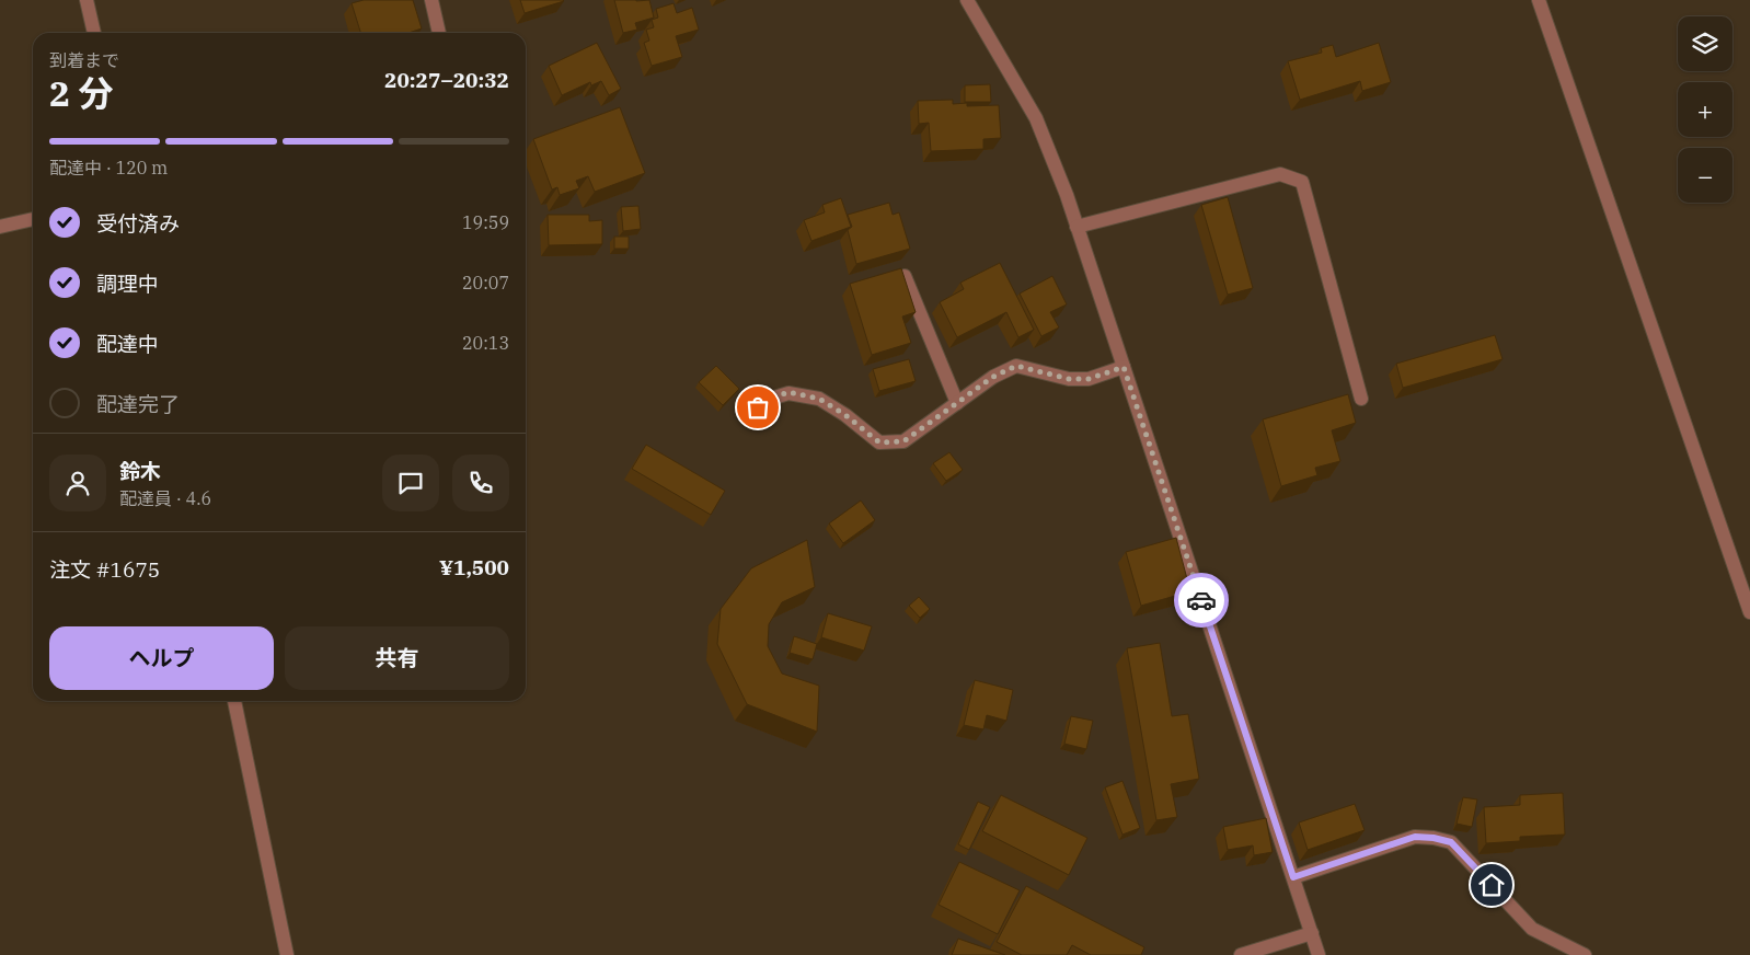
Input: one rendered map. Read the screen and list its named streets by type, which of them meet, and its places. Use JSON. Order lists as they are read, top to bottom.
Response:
{
  "page": {
    "map_buttons": ["+", "−"],
    "heading": ["2 分", "到着まで", "20:27–20:32"],
    "panel": [
      "鈴木",
      "配達員 · 4.6",
      "注文 #1675",
      "¥1,500"
    ],
    "bar": "配達中 · 120 m",
    "list": [
      ["受付済み", "19:59"],
      ["調理中", "20:07"],
      ["配達中", "20:13"],
      "配達完了"
    ],
    "buttons": ["ヘルプ", "共有"]
  }
}
